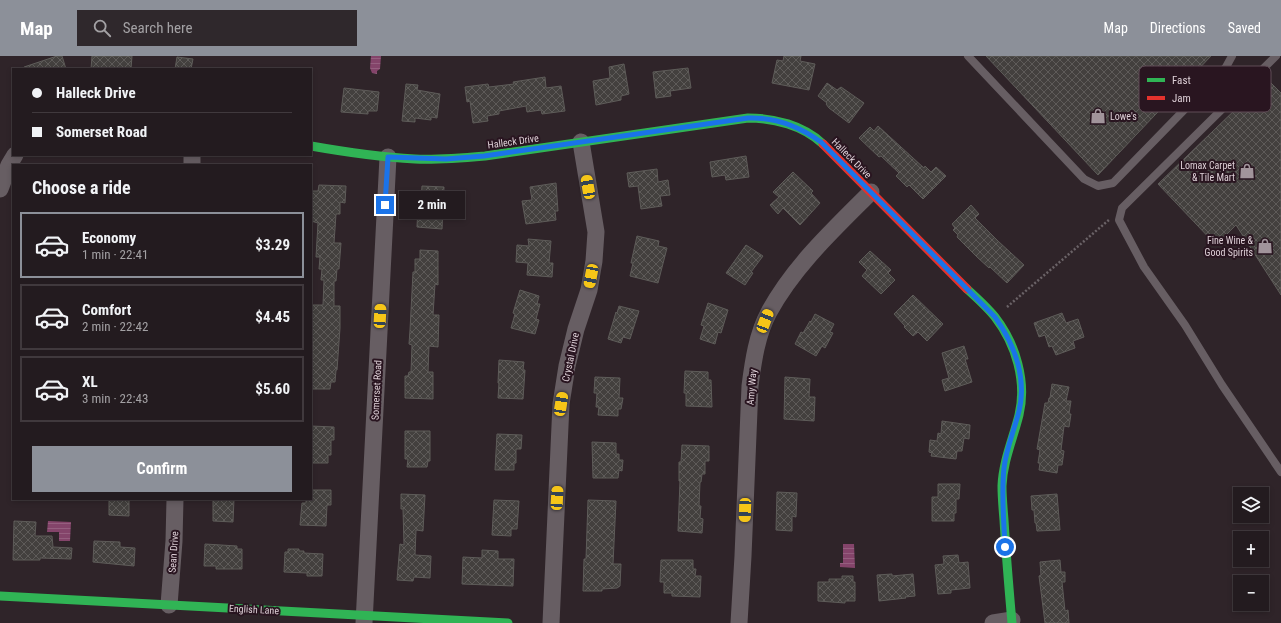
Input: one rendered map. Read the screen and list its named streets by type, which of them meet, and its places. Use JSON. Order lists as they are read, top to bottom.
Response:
{
  "streets": {
    "street": [
      "Halleck Drive",
      "Crystal Drive",
      "Amy Way",
      "Somerset Road",
      "Sean Drive",
      "English Lane"
    ]
  },
  "crossings": [
    ["Halleck Drive", "Crystal Drive"],
    ["Halleck Drive", "Amy Way"],
    ["Halleck Drive", "Somerset Road"],
    ["Somerset Road", "English Lane"],
    ["Sean Drive", "English Lane"]
  ],
  "places": {
    "shop": ["Lowe's", "Lomax Carpet & Tile Mart", "Fine Wine & Good Spirits"]
  },
  "legend": ["Fast", "Jam"],
  "page": {
    "header": "Map",
    "search": "Search here",
    "nav": ["Map", "Directions", "Saved"],
    "banner": ["Halleck Drive", "Somerset Road"],
    "heading": "Choose a ride",
    "bubble": "2 min",
    "list": [
      {
        "name": "Economy",
        "note": "1 min · 22:41",
        "value": "$3.29"
      },
      {
        "name": "Comfort",
        "note": "2 min · 22:42",
        "value": "$4.45"
      },
      {
        "name": "XL",
        "note": "3 min · 22:43",
        "value": "$5.60"
      }
    ],
    "buttons": "Confirm",
    "map_buttons": ["+", "−"]
  }
}
